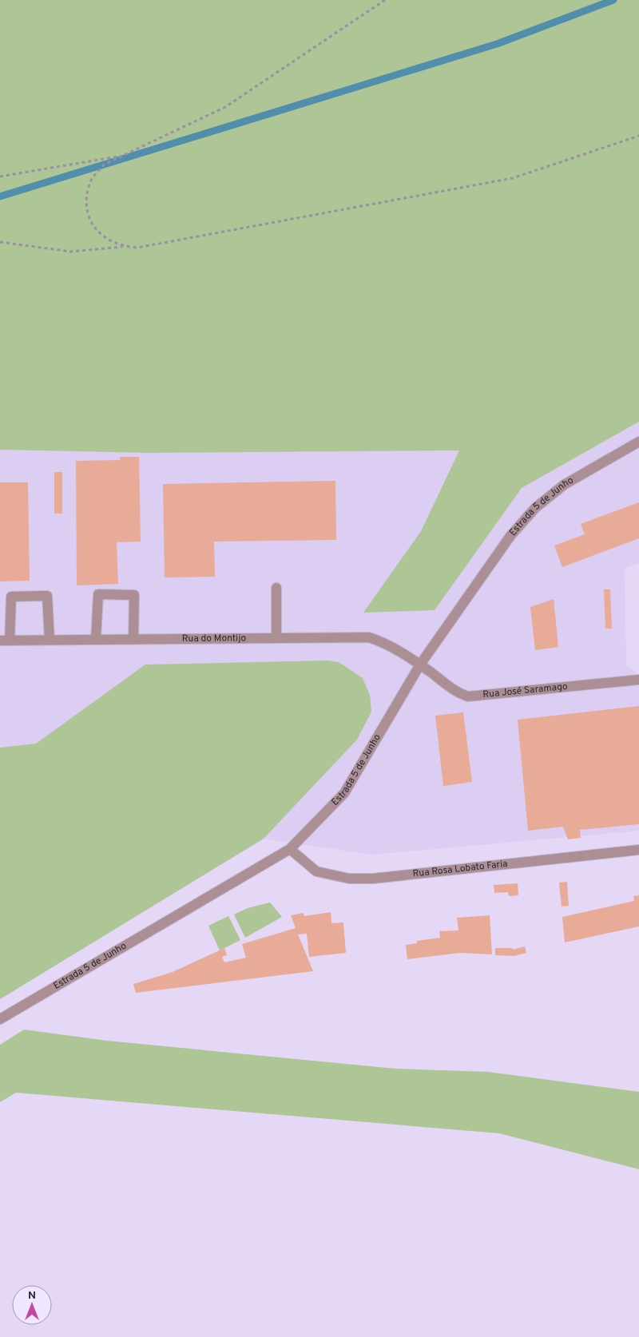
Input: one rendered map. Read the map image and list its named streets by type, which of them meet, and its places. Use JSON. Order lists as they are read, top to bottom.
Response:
{
  "streets": {
    "street": [
      "Estrada 5 de Junho",
      "Rua do Montijo",
      "Rua José Saramago",
      "Rua Rosa Lobato Faria"
    ]
  },
  "crossings": [
    ["Estrada 5 de Junho", "Rua do Montijo"],
    ["Estrada 5 de Junho", "Rua José Saramago"],
    ["Estrada 5 de Junho", "Rua Rosa Lobato Faria"],
    ["Rua do Montijo", "Rua José Saramago"]
  ],
  "north": "top"
}
